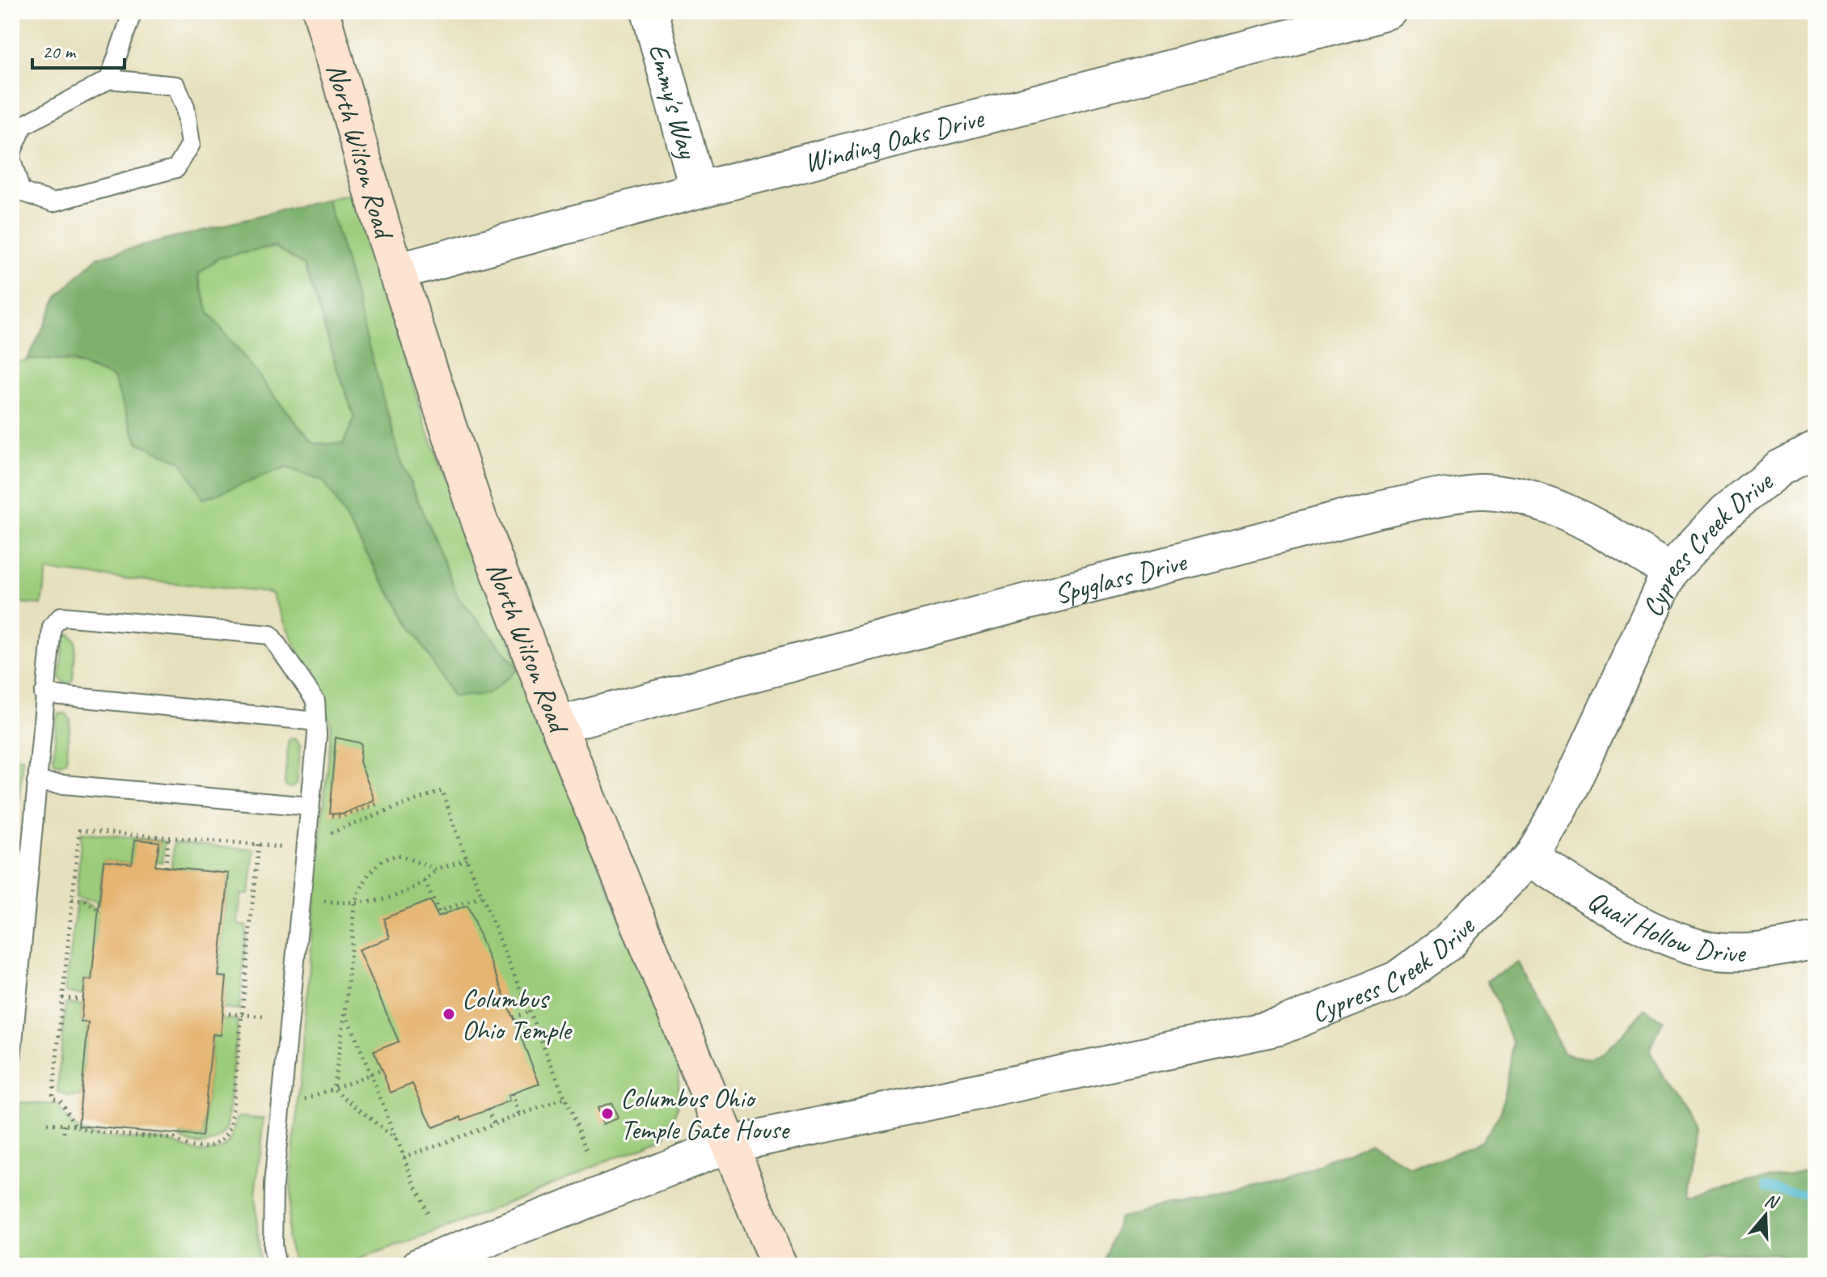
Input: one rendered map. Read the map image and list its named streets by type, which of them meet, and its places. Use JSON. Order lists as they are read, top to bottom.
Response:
{
  "streets": {
    "main road": ["North Wilson Road"],
    "street": [
      "Emmy's Way",
      "Winding Oaks Drive",
      "Cypress Creek Drive",
      "Spyglass Drive",
      "Quail Hollow Drive"
    ]
  },
  "crossings": [
    ["Emmy's Way", "Winding Oaks Drive"],
    ["Winding Oaks Drive", "North Wilson Road"],
    ["North Wilson Road", "Cypress Creek Drive"],
    ["North Wilson Road", "Spyglass Drive"],
    ["Cypress Creek Drive", "Spyglass Drive"],
    ["Cypress Creek Drive", "Quail Hollow Drive"]
  ],
  "places": ["Columbus Ohio Temple", "Columbus Ohio Temple Gate House"],
  "scale_bar": "20 m",
  "north": "top"
}
